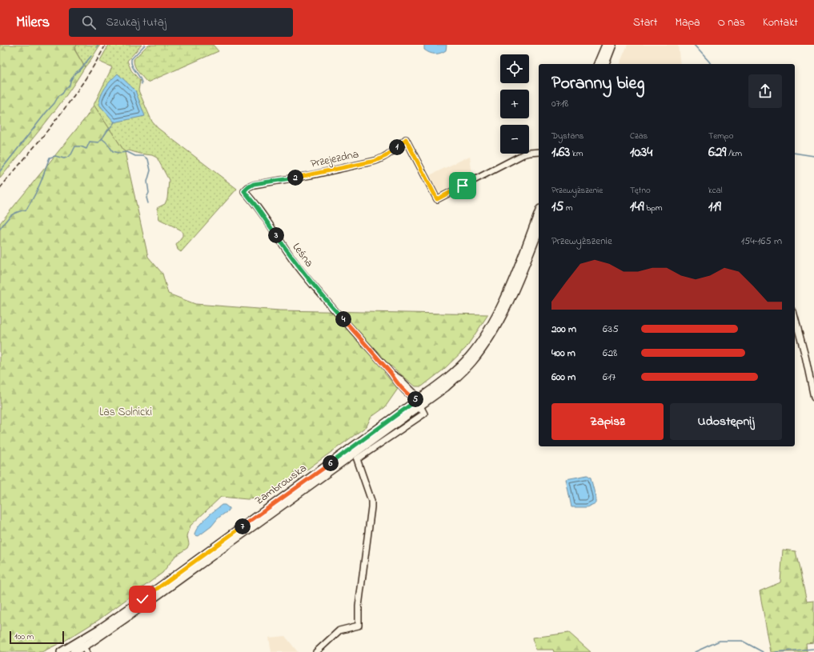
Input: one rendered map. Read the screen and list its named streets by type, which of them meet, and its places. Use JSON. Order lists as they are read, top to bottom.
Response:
{
  "streets": {
    "main road": ["Zambrowska"],
    "street": ["Przejezdna", "Leśna"]
  },
  "crossings": [
    ["Przejezdna", "Leśna"],
    ["Leśna", "Zambrowska"]
  ],
  "parks": ["Las Solnicki"],
  "scale_bar": "100 m",
  "page": {
    "header": "Milers",
    "search": "Szukaj tutaj",
    "nav": [
      "Start",
      "Mapa",
      "O nas",
      "Kontakt"
    ],
    "map_buttons": ["+", "−"],
    "heading": ["Poranny bieg", "07:18"],
    "stats": [
      ["Dystans", "1.63 km"],
      ["Czas", "10:34"],
      ["Tempo", "6:29 /km"],
      ["Przewyższenie", "15 m"],
      ["Tętno", "149 bpm"],
      ["kcal", "119"]
    ],
    "pins": [
      "1",
      "2",
      "3",
      "4",
      "5",
      "6",
      "7"
    ],
    "chart": ["Przewyższenie", "154–165 m"],
    "list": [
      {
        "name": "200 m",
        "note": "6:35"
      },
      {
        "name": "400 m",
        "note": "6:28"
      },
      {
        "name": "600 m",
        "note": "6:17"
      }
    ],
    "buttons": ["Zapisz", "Udostępnij"],
    "scale": "100 m"
  }
}
